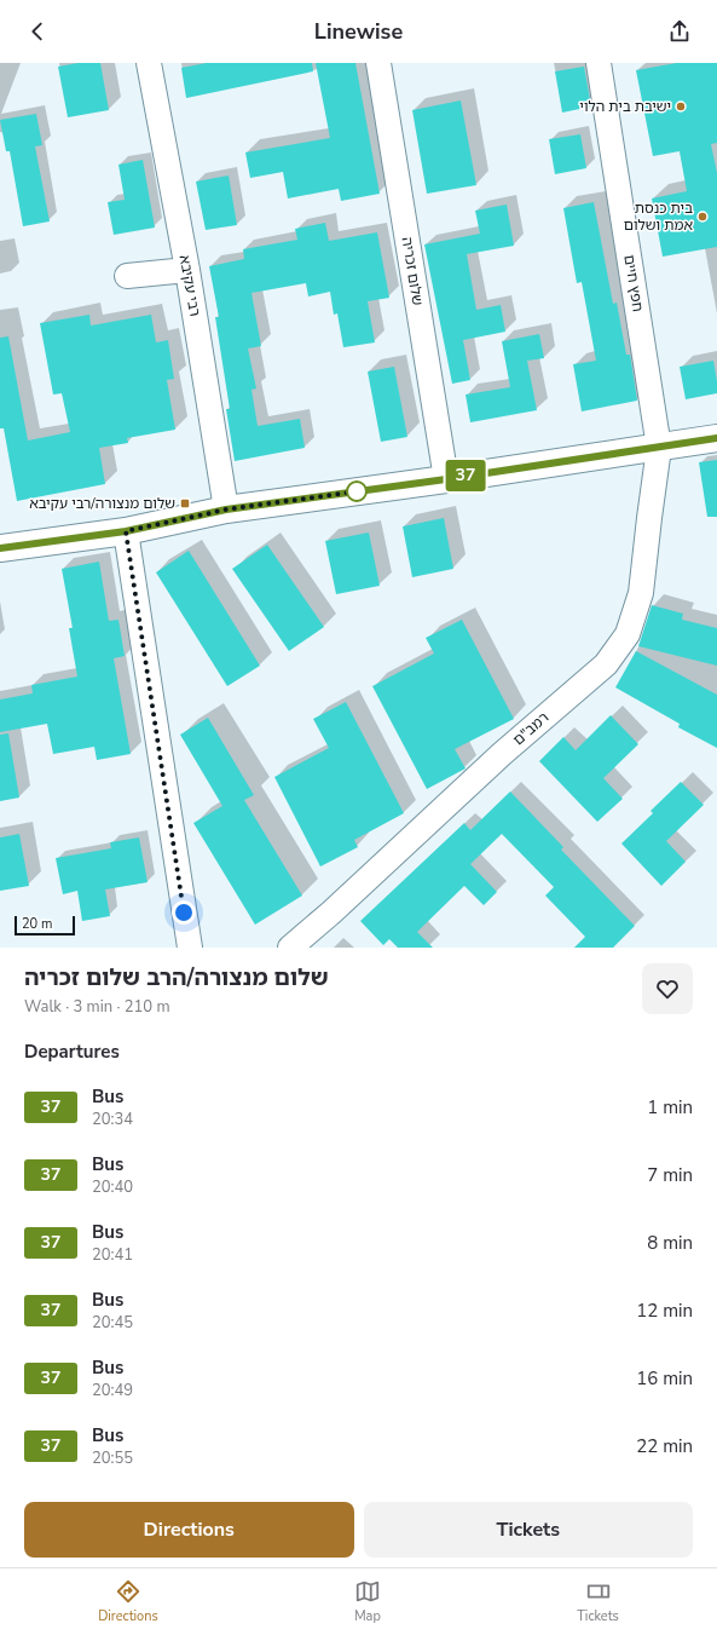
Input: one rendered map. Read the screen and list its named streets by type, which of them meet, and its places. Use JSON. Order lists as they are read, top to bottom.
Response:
{
  "streets": {
    "street": [
      "שלום זכריה",
      "חפץ חיים",
      "רבי עקיבא",
      "רמב\"ם"
    ]
  },
  "crossings": [
    ["חפץ חיים", "רמב\"ם"]
  ],
  "places": {
    "other": ["ישיבת בית הלוי", "בית כנסת אמת ושלום"],
    "transit": ["שלום מנצורה/רבי עקיבא"]
  },
  "lines": ["bus line 37"],
  "scale_bar": "20 m",
  "page": {
    "header": "Linewise",
    "on_map": "37",
    "scale": "20 m",
    "heading": [
      ["שלום מנצורה/הרב שלום זכריה", "Walk · 3 min · 210 m"],
      "Departures"
    ],
    "list": [
      {
        "mark": "37",
        "name": "Bus",
        "note": "20:34",
        "value": "1 min"
      },
      {
        "mark": "37",
        "name": "Bus",
        "note": "20:40",
        "value": "7 min"
      },
      {
        "mark": "37",
        "name": "Bus",
        "note": "20:41",
        "value": "8 min"
      },
      {
        "mark": "37",
        "name": "Bus",
        "note": "20:45",
        "value": "12 min"
      },
      {
        "mark": "37",
        "name": "Bus",
        "note": "20:49",
        "value": "16 min"
      },
      {
        "mark": "37",
        "name": "Bus",
        "note": "20:55",
        "value": "22 min"
      }
    ],
    "buttons": ["Directions", "Tickets"],
    "tabs": ["Directions", "Map", "Tickets"]
  }
}
